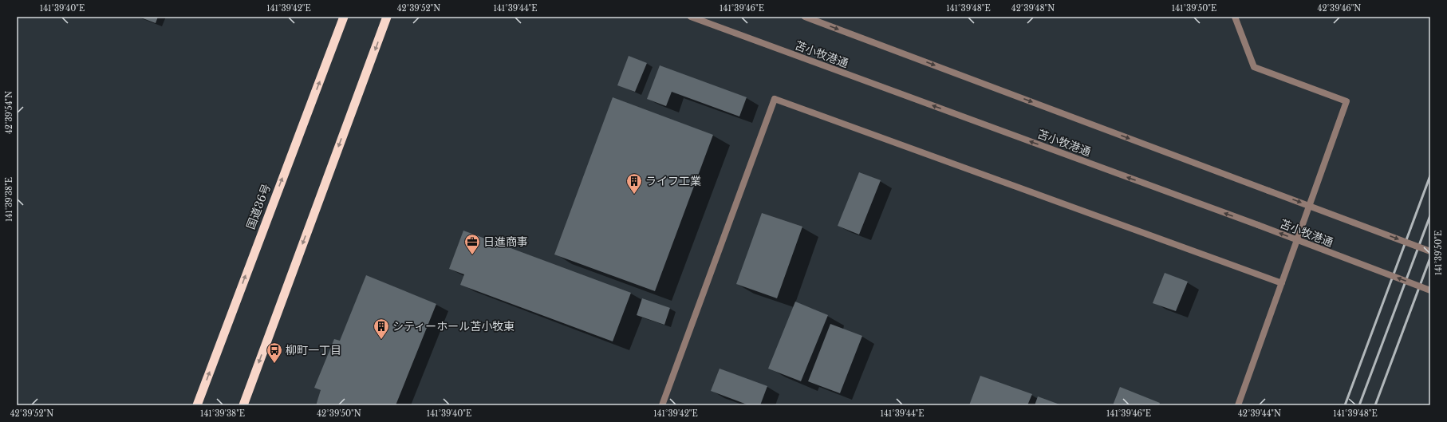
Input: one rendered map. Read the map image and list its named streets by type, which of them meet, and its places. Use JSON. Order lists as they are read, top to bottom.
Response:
{
  "streets": {
    "highway": ["国道36号"],
    "street": ["苫小牧港通"]
  },
  "places": {
    "building": ["ライフ工業", "シティーホール苫小牧東"],
    "office": ["日進商事"],
    "bus stop": ["柳町一丁目"]
  },
  "coordinates": [
    "141°39'40\"E",
    "141°39'42\"E",
    "42°39'52\"N",
    "141°39'44\"E",
    "141°39'46\"E",
    "141°39'48\"E",
    "42°39'48\"N",
    "141°39'50\"E",
    "42°39'46\"N",
    "42°39'54\"N",
    "141°39'38\"E",
    "42°39'50\"N",
    "42°39'44\"N"
  ]
}
